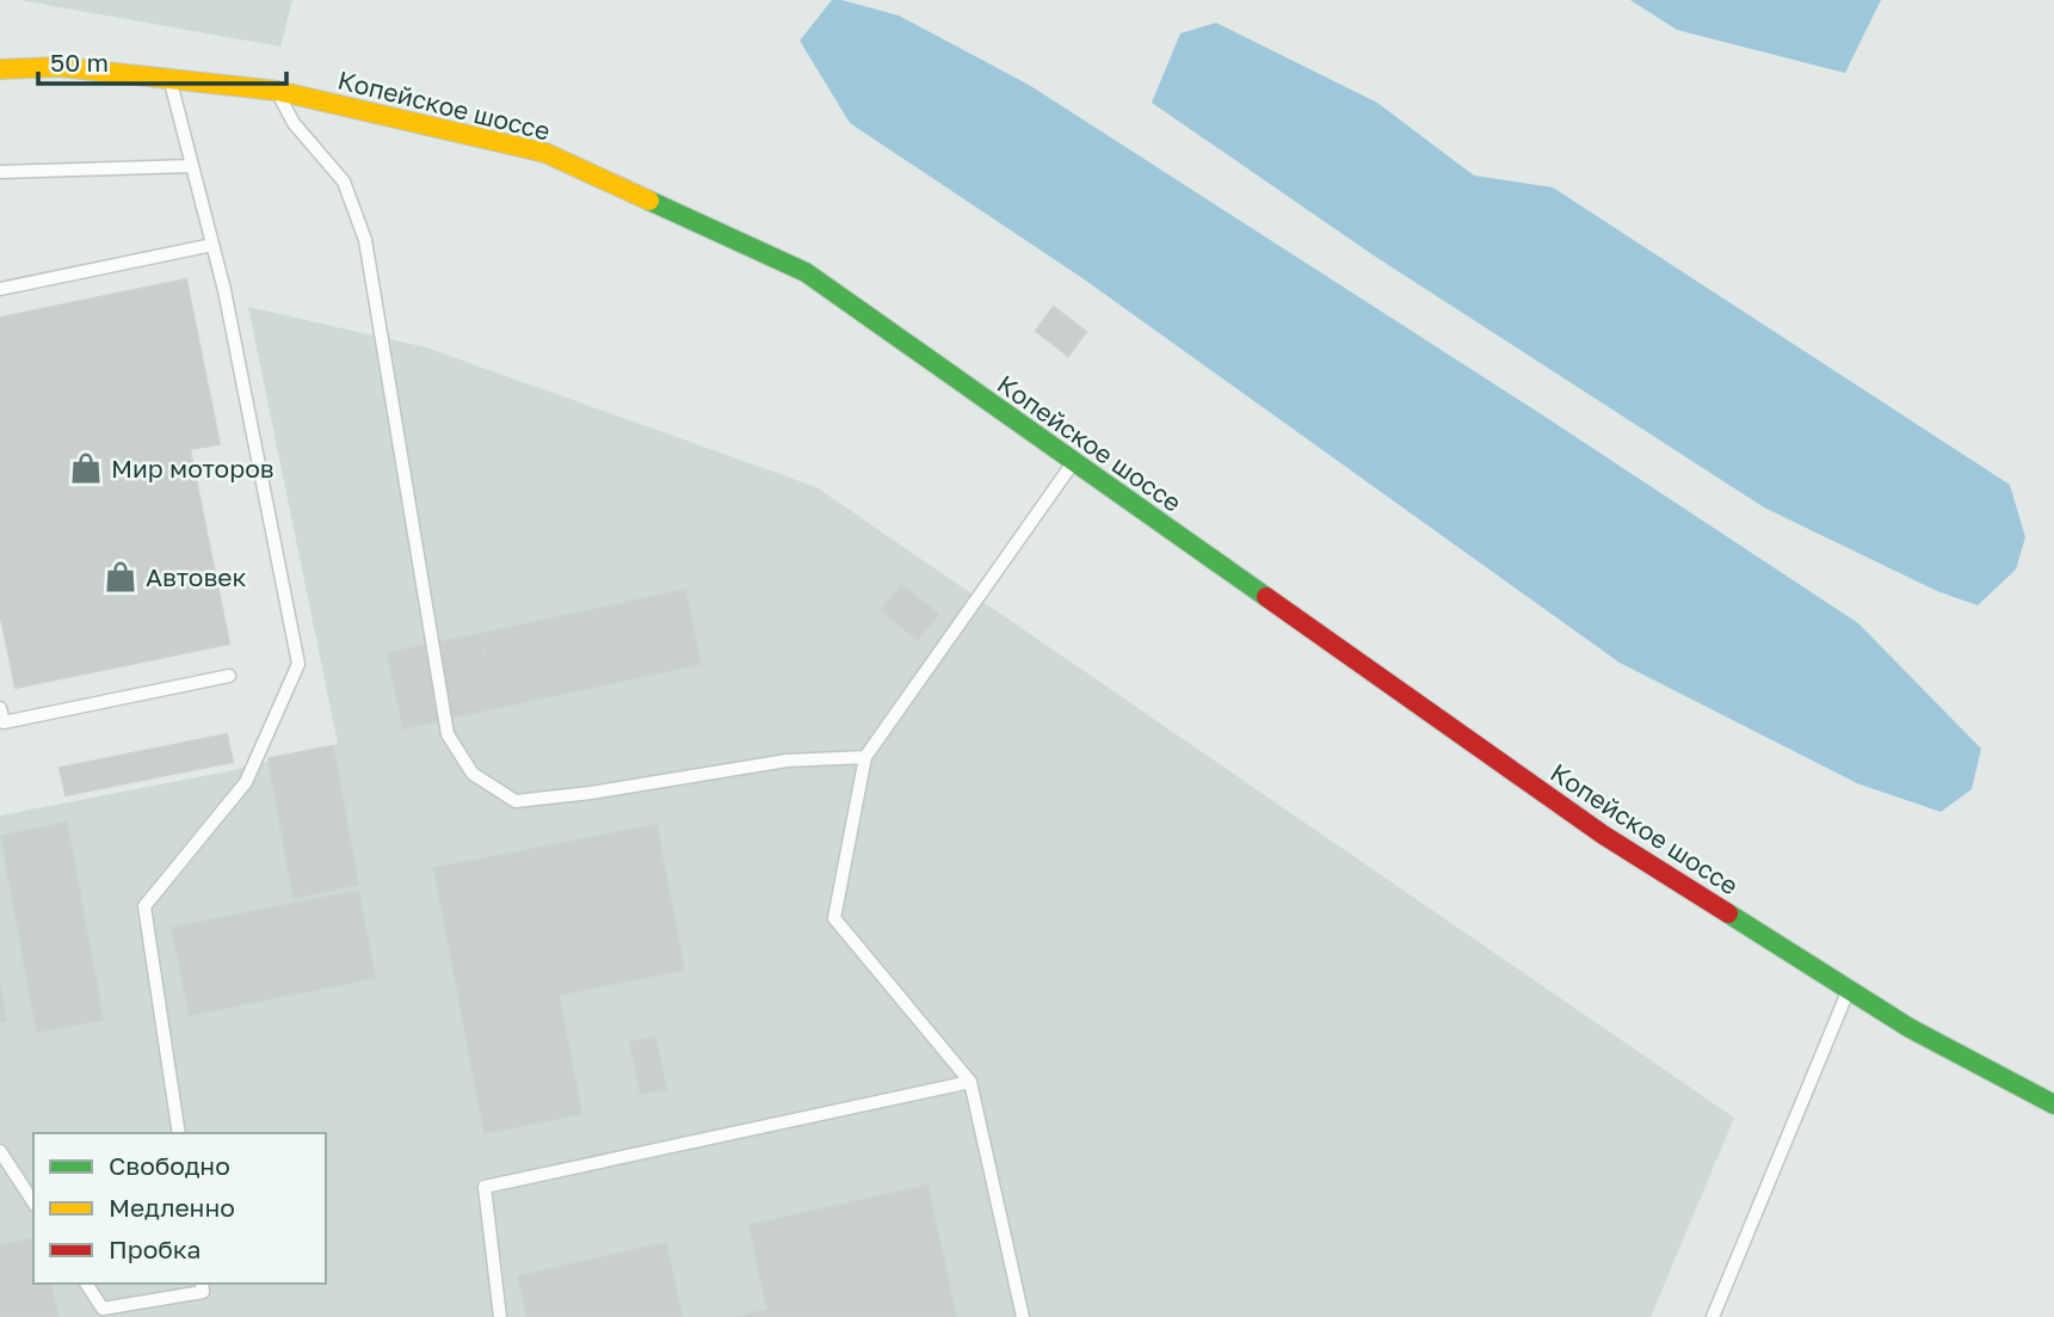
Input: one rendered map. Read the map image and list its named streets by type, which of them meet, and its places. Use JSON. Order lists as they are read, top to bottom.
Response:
{
  "streets": {
    "street": ["Копейское шоссе"]
  },
  "places": {
    "shop": ["Мир моторов", "Автовек"]
  },
  "legend": ["Свободно", "Медленно", "Пробка"],
  "scale_bar": "50 m"
}
